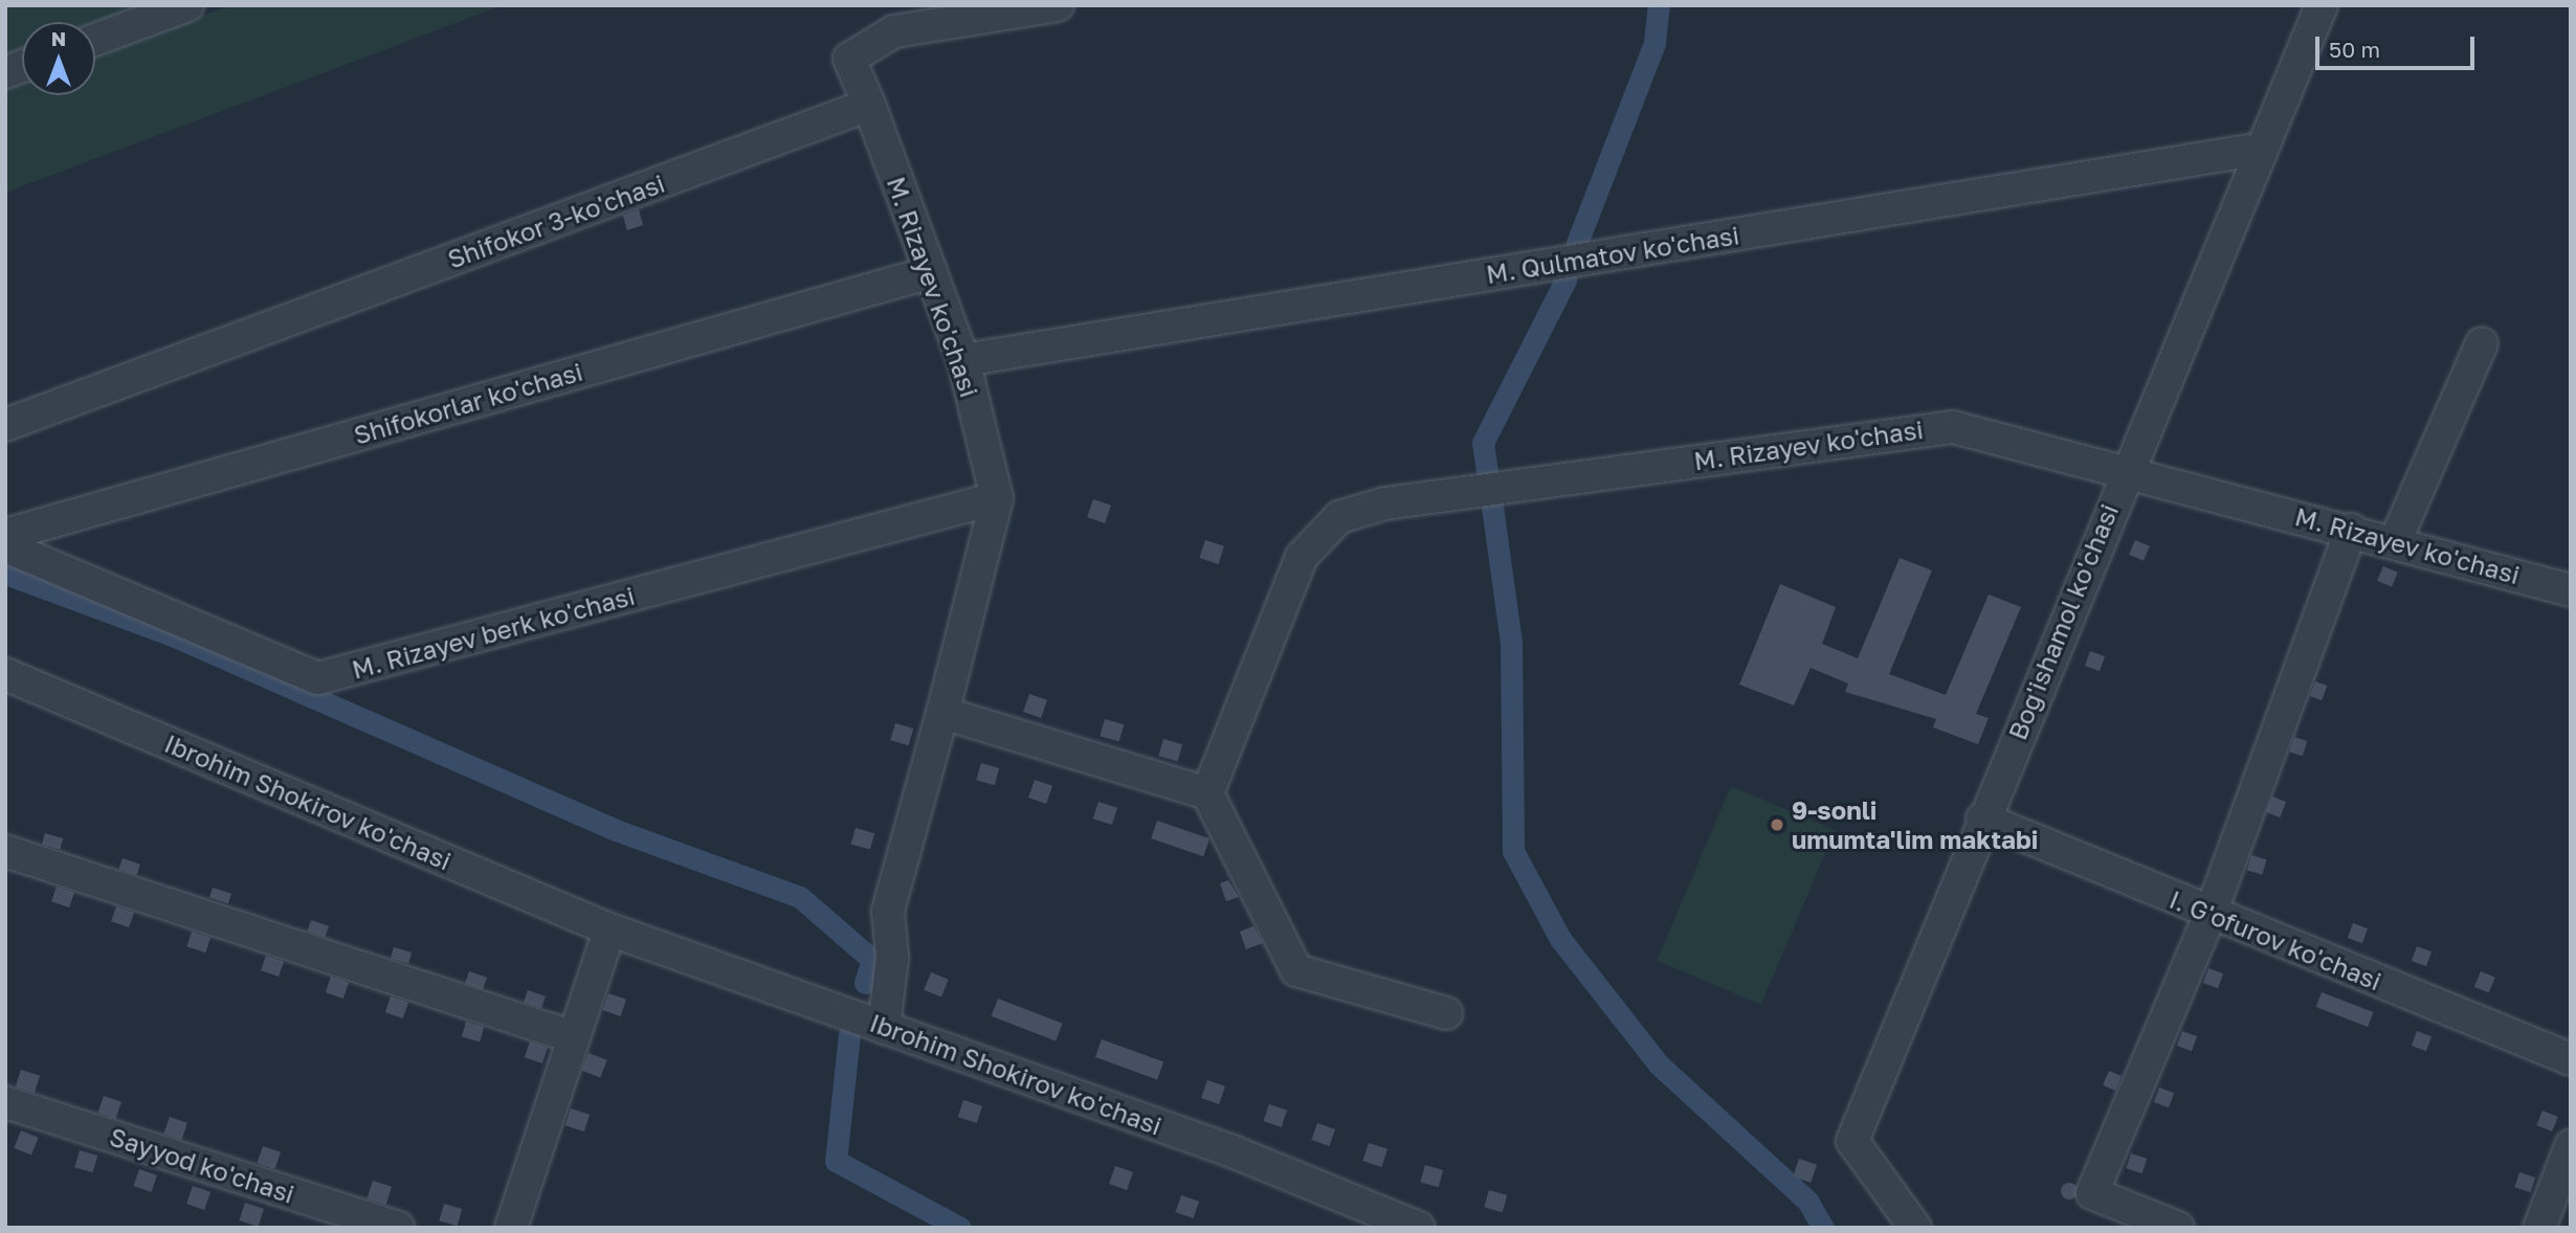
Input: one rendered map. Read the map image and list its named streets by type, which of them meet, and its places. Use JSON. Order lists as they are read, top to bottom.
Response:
{
  "streets": {
    "street": [
      "Shifokor 3-ko'chasi",
      "M. Qulmatov ko'chasi",
      "M. Rizayev ko'chasi",
      "Shifokorlar ko'chasi",
      "Bog'ishamol ko'chasi",
      "M. Rizayev berk ko'chasi",
      "Ibrohim Shokirov ko'chasi",
      "I. G'ofurov ko'chasi",
      "Sayyod ko'chasi"
    ]
  },
  "crossings": [
    ["Shifokor 3-ko'chasi", "M. Rizayev ko'chasi"],
    ["M. Qulmatov ko'chasi", "M. Rizayev ko'chasi"],
    ["M. Qulmatov ko'chasi", "Bog'ishamol ko'chasi"],
    ["M. Rizayev ko'chasi", "Shifokorlar ko'chasi"],
    ["M. Rizayev ko'chasi", "Bog'ishamol ko'chasi"],
    ["M. Rizayev ko'chasi", "M. Rizayev berk ko'chasi"],
    ["M. Rizayev ko'chasi", "Ibrohim Shokirov ko'chasi"],
    ["Bog'ishamol ko'chasi", "I. G'ofurov ko'chasi"]
  ],
  "places": ["9-sonli umumta'lim maktabi"],
  "scale_bar": "50 m",
  "north": "top"
}
